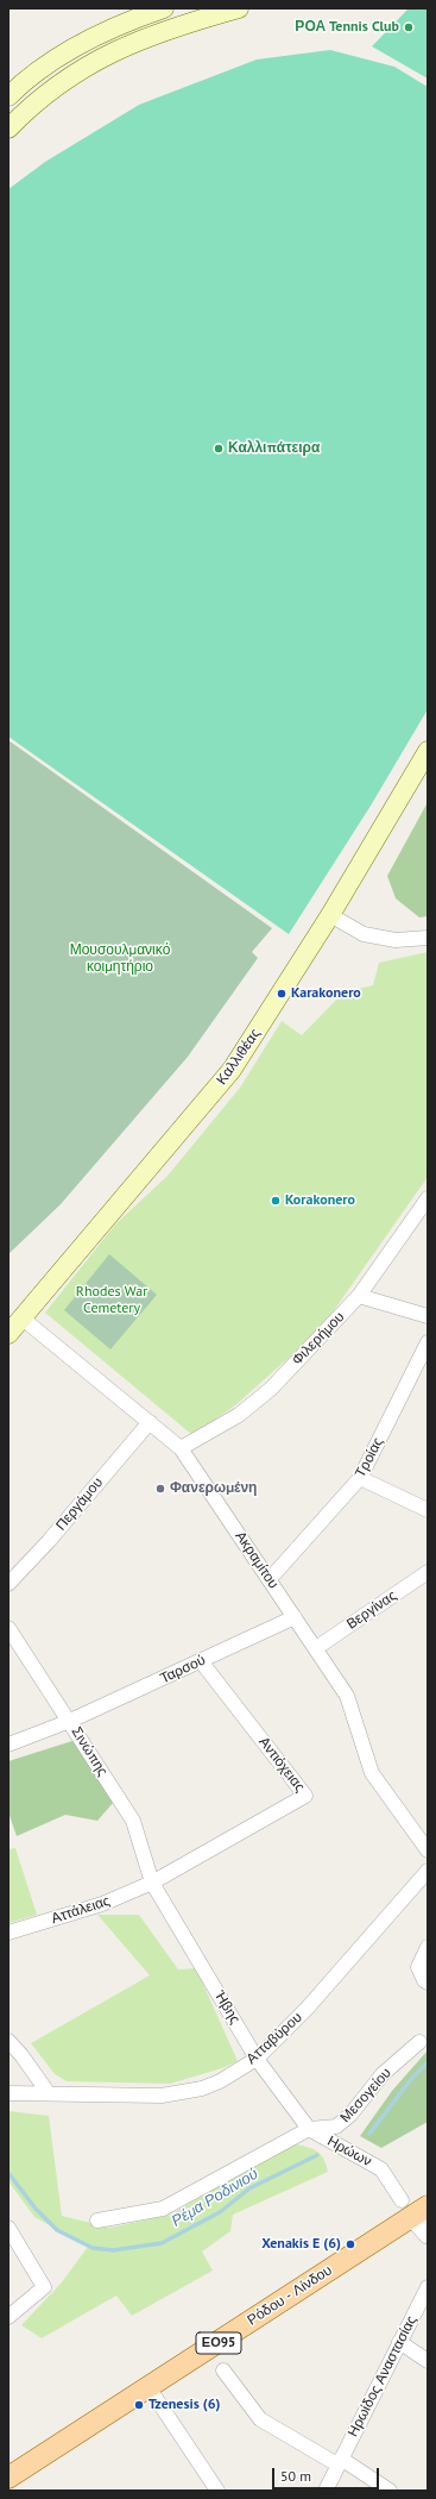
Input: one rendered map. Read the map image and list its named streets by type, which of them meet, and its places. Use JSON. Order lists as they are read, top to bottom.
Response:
{
  "streets": {
    "main road": ["Καλλιθέας", "Ρόδου - Λίνδου", "ΕΟ95"],
    "street": [
      "Φιλερήμου",
      "Τροίας",
      "Περγάμου",
      "Ακραμίτου",
      "Βεργίνας",
      "Ταρσού",
      "Σινώπης",
      "Αντιόχειας",
      "Αττάλειας",
      "Ήβης",
      "Ατταβύρου",
      "Μεσογείου",
      "Ηρώων",
      "Ηρωίδος Αναστασίας"
    ]
  },
  "crossings": [
    ["Καλλιθέας", "Ακραμίτου"],
    ["Φιλερήμου", "Ακραμίτου"],
    ["Τροίας", "Ακραμίτου"],
    ["Περγάμου", "Ακραμίτου"],
    ["Ακραμίτου", "Βεργίνας"],
    ["Ακραμίτου", "Ταρσού"],
    ["Ταρσού", "Σινώπης"],
    ["Ταρσού", "Αντιόχειας"],
    ["Σινώπης", "Αντιόχειας"],
    ["Σινώπης", "Αττάλειας"],
    ["Σινώπης", "Ήβης"],
    ["Αντιόχειας", "Αττάλειας"],
    ["Αντιόχειας", "Ήβης"],
    ["Αττάλειας", "Ήβης"],
    ["Ήβης", "Ατταβύρου"],
    ["Ήβης", "Μεσογείου"],
    ["Ήβης", "Ηρώων"],
    ["Μεσογείου", "Ηρώων"],
    ["Ηρώων", "Ρόδου - Λίνδου"]
  ],
  "water": ["Ρέμα Ροδινιού"],
  "parks": ["Μουσουλμανικό κοιμητήριο", "Rhodes War Cemetery"],
  "places": [
    "ΡΟΑ Tennis Club",
    "Καλλιπάτειρα",
    "Karakonero",
    "Korakonero",
    "Φανερωμένη",
    "Xenakis E (6)",
    "Tzenesis (6)"
  ],
  "scale_bar": "50 m"
}
